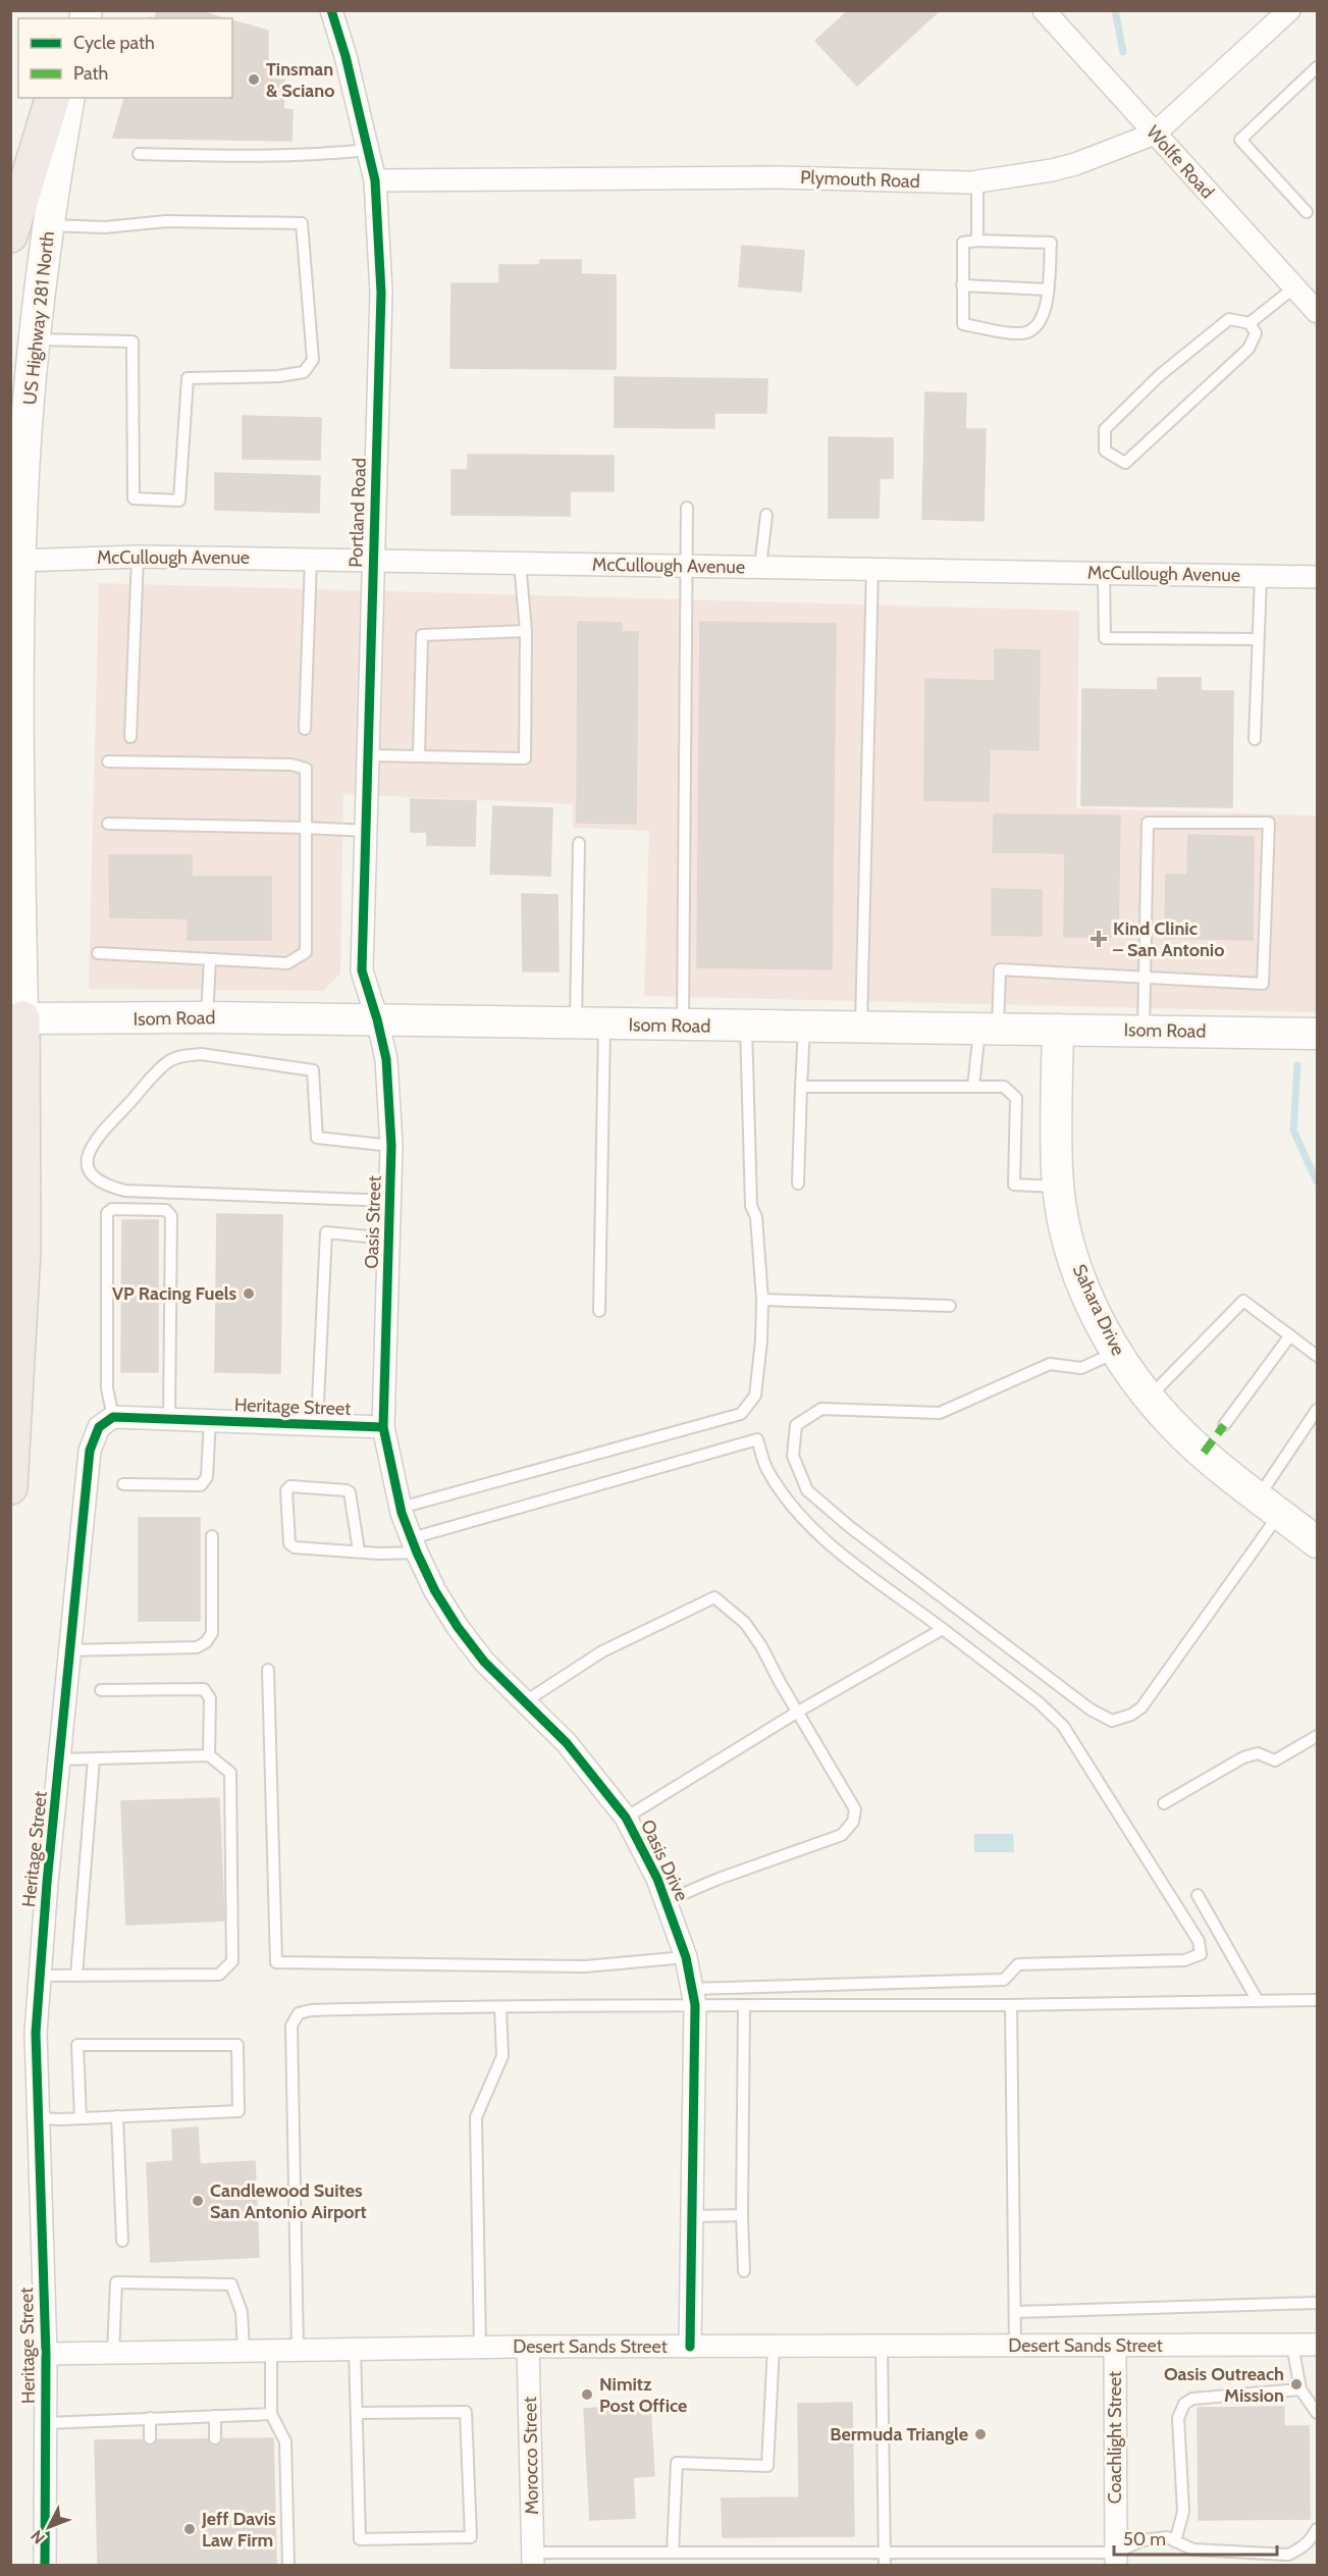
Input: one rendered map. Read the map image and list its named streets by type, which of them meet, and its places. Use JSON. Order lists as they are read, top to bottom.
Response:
{
  "streets": {
    "street": [
      "Wolfe Road",
      "Plymouth Road",
      "US Highway 281 North",
      "Portland Road",
      "McCullough Avenue",
      "Isom Road",
      "Oasis Street",
      "Sahara Drive",
      "Heritage Street",
      "Oasis Drive",
      "Desert Sands Street",
      "Coachlight Street",
      "Morocco Street"
    ]
  },
  "crossings": [
    ["Wolfe Road", "Plymouth Road"],
    ["Plymouth Road", "Portland Road"],
    ["US Highway 281 North", "McCullough Avenue"],
    ["US Highway 281 North", "Isom Road"],
    ["Portland Road", "McCullough Avenue"],
    ["Portland Road", "Isom Road"],
    ["Portland Road", "Oasis Street"],
    ["Isom Road", "Oasis Street"],
    ["Isom Road", "Sahara Drive"],
    ["Oasis Street", "Heritage Street"],
    ["Oasis Street", "Oasis Drive"],
    ["Heritage Street", "Oasis Drive"],
    ["Heritage Street", "Desert Sands Street"],
    ["Oasis Drive", "Desert Sands Street"],
    ["Desert Sands Street", "Coachlight Street"],
    ["Desert Sands Street", "Morocco Street"]
  ],
  "places": {
    "other": [
      "Tinsman & Sciano",
      "VP Racing Fuels",
      "Candlewood Suites San Antonio Airport",
      "Oasis Outreach Mission",
      "Nimitz Post Office",
      "Bermuda Triangle",
      "Jeff Davis Law Firm"
    ],
    "health": ["Kind Clinic – San Antonio"]
  },
  "legend": ["Cycle path", "Path"],
  "scale_bar": "50 m",
  "north": "bottom left"
}
